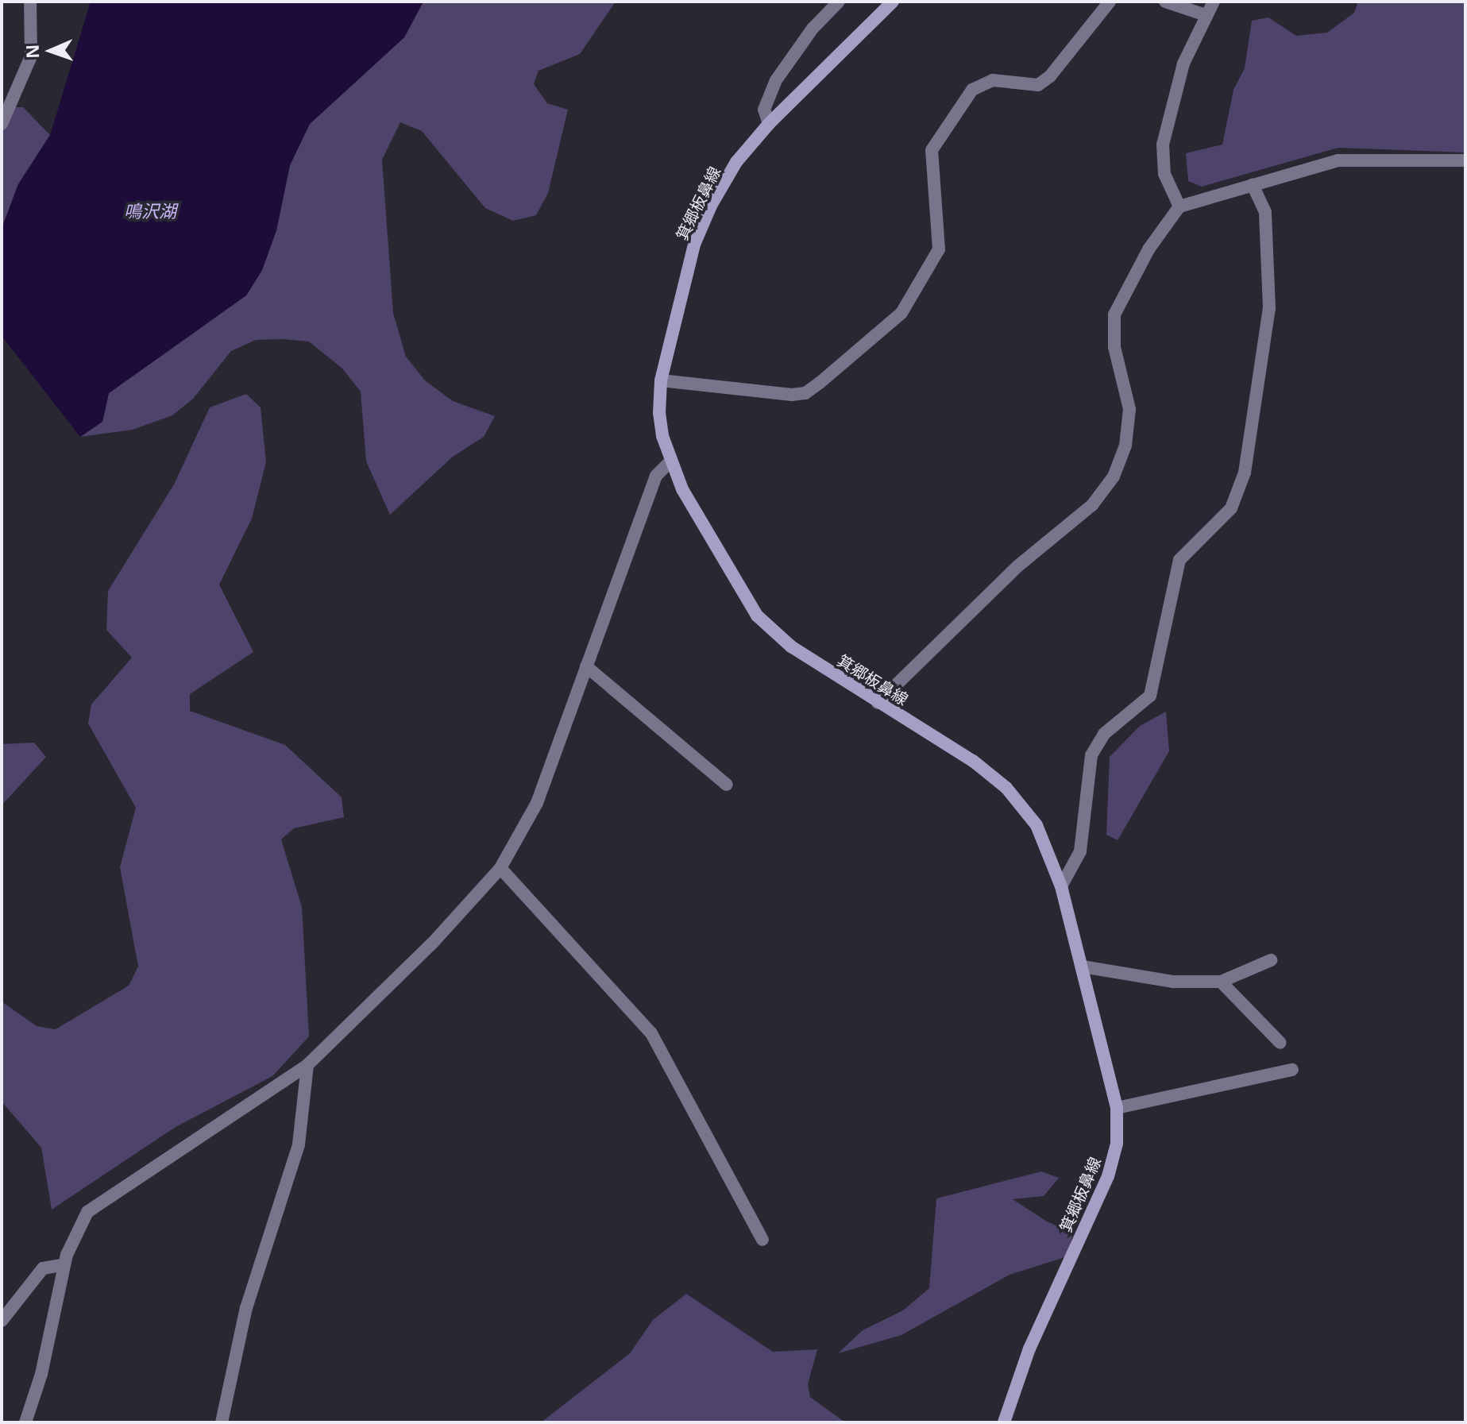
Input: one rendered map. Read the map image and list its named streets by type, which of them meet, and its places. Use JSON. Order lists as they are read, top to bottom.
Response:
{
  "streets": {
    "main road": ["箕郷板鼻線"]
  },
  "water": ["鳴沢湖"],
  "north": "left"
}
